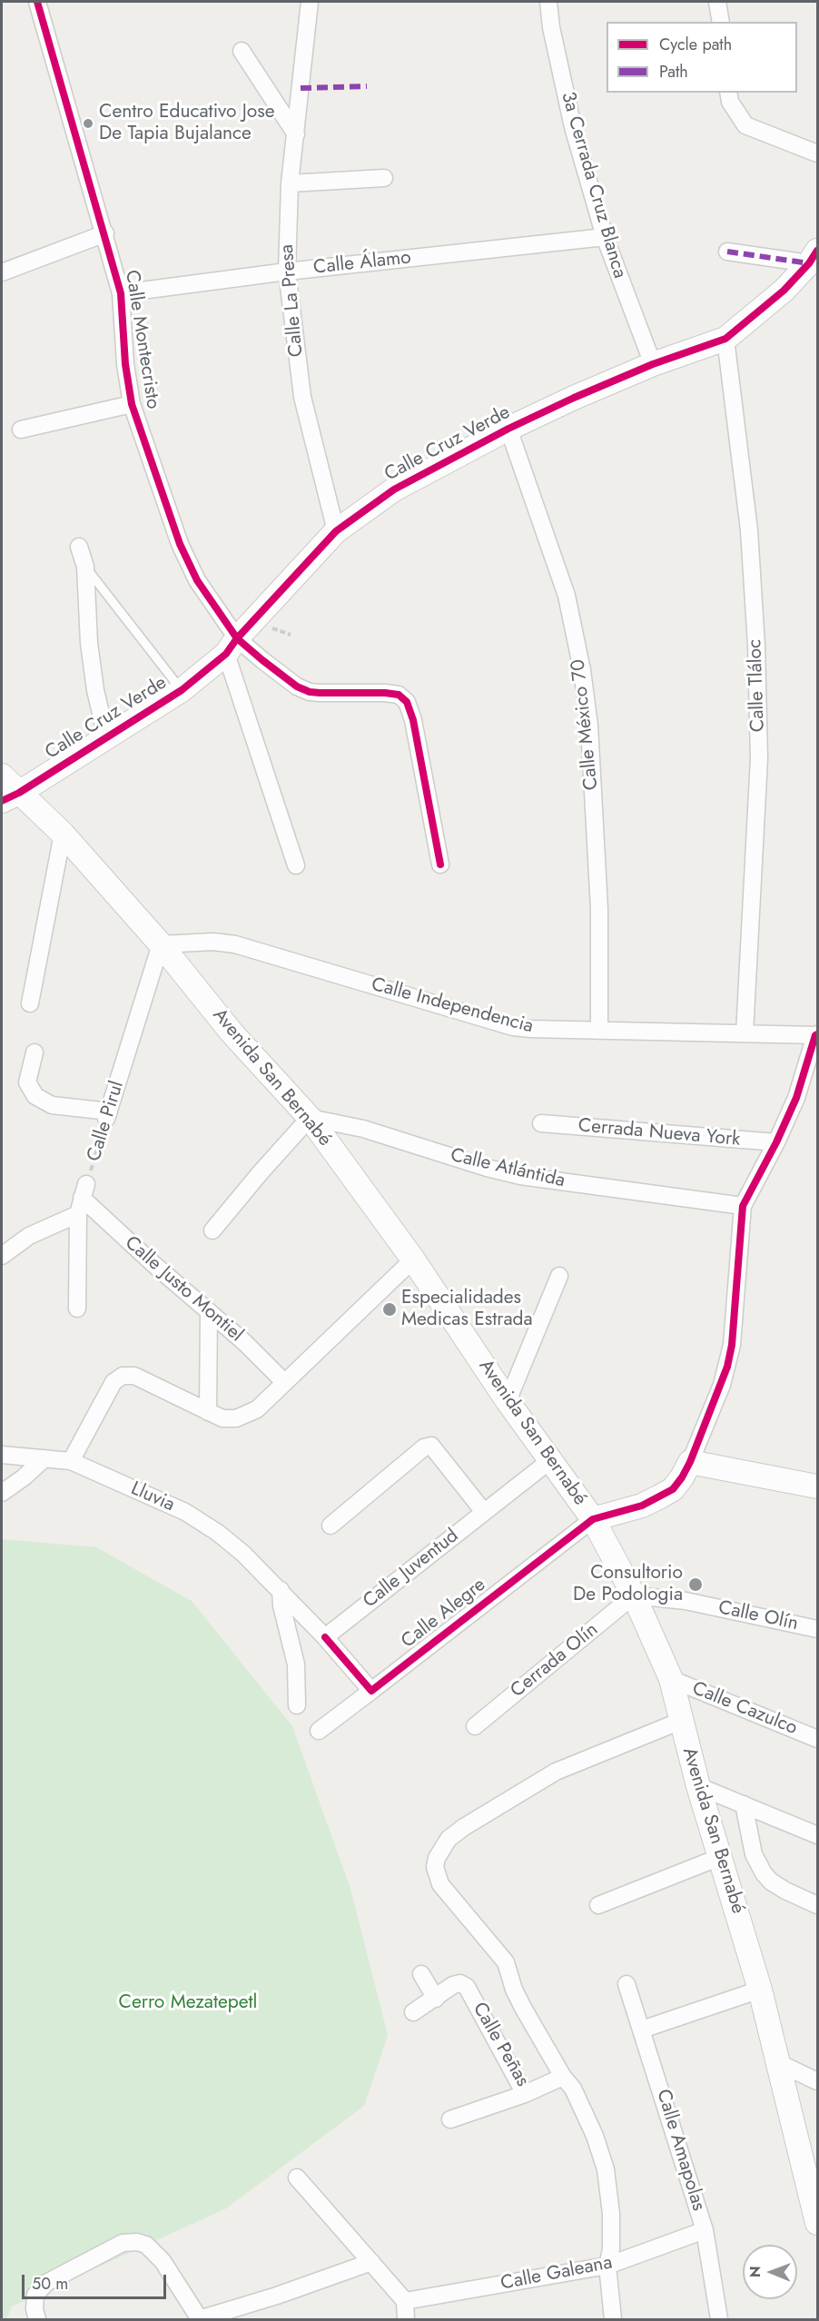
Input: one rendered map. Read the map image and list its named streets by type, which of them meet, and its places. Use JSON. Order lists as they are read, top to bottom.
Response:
{
  "streets": {
    "main road": ["Calle Cruz Verde", "Avenida San Bernabé"],
    "street": [
      "3a Cerrada Cruz Blanca",
      "Calle Álamo",
      "Calle La Presa",
      "Calle Montecristo",
      "Calle Tláloc",
      "Calle México 70",
      "Calle Independencia",
      "Calle Pirul",
      "Cerrada Nueva York",
      "Calle Atlántida",
      "Calle Justo Montiel",
      "Lluvia",
      "Calle Juventud",
      "Calle Alegre",
      "Calle Olín",
      "Cerrada Olín",
      "Calle Cazulco",
      "Calle Peñas",
      "Calle Amapolas",
      "Calle Galeana"
    ]
  },
  "crossings": [
    ["3a Cerrada Cruz Blanca", "Calle Álamo"],
    ["3a Cerrada Cruz Blanca", "Calle Cruz Verde"],
    ["Calle Álamo", "Calle La Presa"],
    ["Calle Álamo", "Calle Montecristo"],
    ["Calle La Presa", "Calle Cruz Verde"],
    ["Calle Montecristo", "Calle Cruz Verde"],
    ["Calle Cruz Verde", "Calle Tláloc"],
    ["Calle Cruz Verde", "Calle México 70"],
    ["Calle Cruz Verde", "Avenida San Bernabé"],
    ["Calle Tláloc", "Calle Independencia"],
    ["Calle México 70", "Calle Independencia"],
    ["Calle Independencia", "Avenida San Bernabé"],
    ["Calle Independencia", "Calle Pirul"],
    ["Avenida San Bernabé", "Calle Pirul"],
    ["Avenida San Bernabé", "Calle Atlántida"],
    ["Avenida San Bernabé", "Calle Juventud"],
    ["Avenida San Bernabé", "Calle Alegre"],
    ["Avenida San Bernabé", "Calle Olín"],
    ["Avenida San Bernabé", "Cerrada Olín"],
    ["Avenida San Bernabé", "Calle Cazulco"],
    ["Calle Pirul", "Calle Justo Montiel"],
    ["Calle Olín", "Cerrada Olín"],
    ["Calle Amapolas", "Calle Galeana"]
  ],
  "parks": ["Cerro Mezatepetl"],
  "places": ["Centro Educativo Jose De Tapia Bujalance", "Especialidades Medicas Estrada", "Consultorio De Podologia"],
  "legend": ["Cycle path", "Path"],
  "scale_bar": "50 m",
  "north": "left"
}
